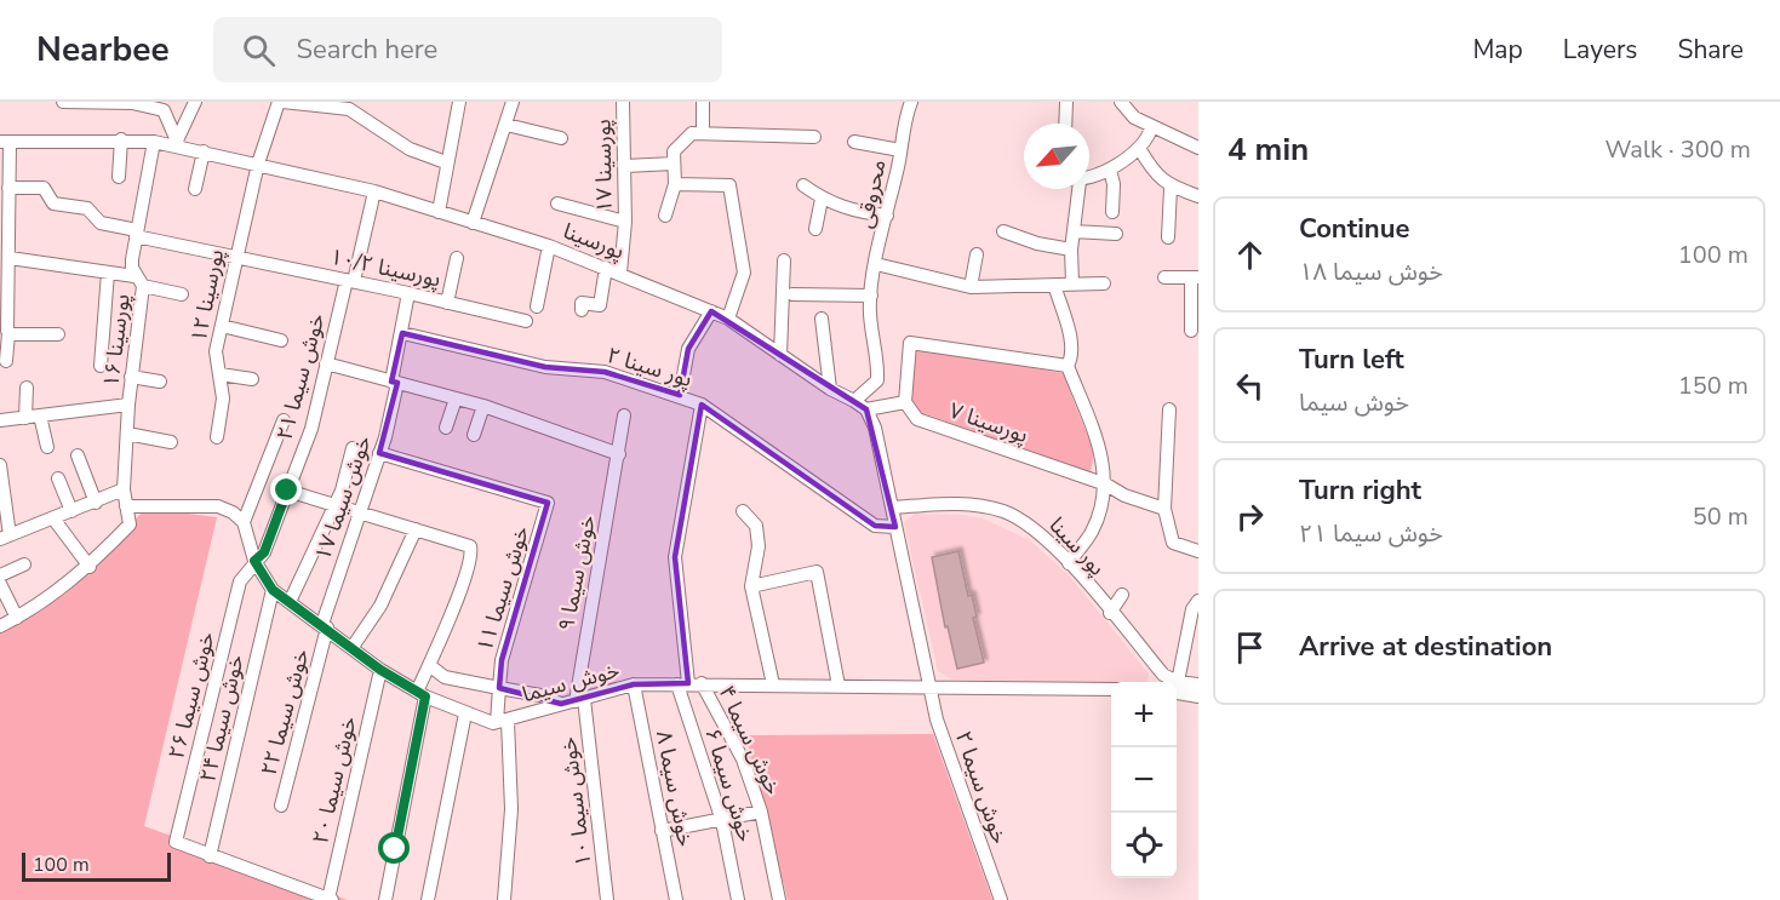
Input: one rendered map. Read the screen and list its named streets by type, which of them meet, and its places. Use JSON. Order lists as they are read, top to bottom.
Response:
{
  "streets": {
    "street": [
      "پورسینا ۱۷",
      "محروقی",
      "پورسینا",
      "پورسینا ۱۰/۲",
      "پورسینا ۱۲",
      "پورسینا ۱۶",
      "پور سینا ۲",
      "خوش سیما ۲۱",
      "پورسینا ۷",
      "خوش سیما ۱۷",
      "پور سینا",
      "خوش سیما ۹",
      "خوش سیما ۱۱",
      "خوش سیما",
      "خوش سیما ۲۶",
      "خوش سیما ۲۲",
      "خوش سیما ۲۴",
      "خوش سیما ۴",
      "خوش سیما ۲۰",
      "خوش سیما ۶",
      "خوش سیما ۲",
      "خوش سیما ۸",
      "خوش سیما ۱۰"
    ]
  },
  "crossings": [
    ["پورسینا ۱۷", "پورسینا"],
    ["محروقی", "پورسینا"],
    ["پورسینا", "پورسینا ۱۲"],
    ["پورسینا", "پورسینا ۱۶"],
    ["پورسینا", "خوش سیما ۲۱"],
    ["پورسینا ۱۰/۲", "پورسینا ۱۲"],
    ["پورسینا ۱۰/۲", "پورسینا ۱۶"],
    ["پورسینا ۱۰/۲", "خوش سیما ۲۱"],
    ["پورسینا ۱۰/۲", "خوش سیما ۱۷"],
    ["پور سینا ۲", "خوش سیما ۱۷"],
    ["خوش سیما ۲۱", "خوش سیما"],
    ["خوش سیما ۲۱", "خوش سیما ۲۶"],
    ["خوش سیما ۱۷", "خوش سیما ۱۱"],
    ["خوش سیما ۱۷", "خوش سیما"],
    ["خوش سیما ۱۷", "خوش سیما ۲۲"],
    ["خوش سیما ۹", "خوش سیما"],
    ["خوش سیما ۹", "خوش سیما ۱۰"],
    ["خوش سیما ۱۱", "خوش سیما"],
    ["خوش سیما", "خوش سیما ۲۶"],
    ["خوش سیما", "خوش سیما ۲۲"],
    ["خوش سیما", "خوش سیما ۲۴"],
    ["خوش سیما", "خوش سیما ۴"],
    ["خوش سیما", "خوش سیما ۲۰"],
    ["خوش سیما", "خوش سیما ۶"],
    ["خوش سیما", "خوش سیما ۲"],
    ["خوش سیما", "خوش سیما ۸"],
    ["خوش سیما", "خوش سیما ۱۰"],
    ["خوش سیما ۲۶", "خوش سیما ۲۴"],
    ["خوش سیما ۴", "خوش سیما ۶"]
  ],
  "scale_bar": "100 m",
  "north": "bottom left",
  "page": {
    "header": "Nearbee",
    "search": "Search here",
    "nav": ["Map", "Layers", "Share"],
    "heading": ["4 min", "Walk · 300 m"],
    "list": [
      ["Continue", "خوش سیما ۱۸", "100 m"],
      ["Turn left", "خوش سیما", "150 m"],
      ["Turn right", "خوش سیما ۲۱", "50 m"],
      "Arrive at destination"
    ],
    "map_buttons": ["+", "−"],
    "scale": "100 m"
  }
}
